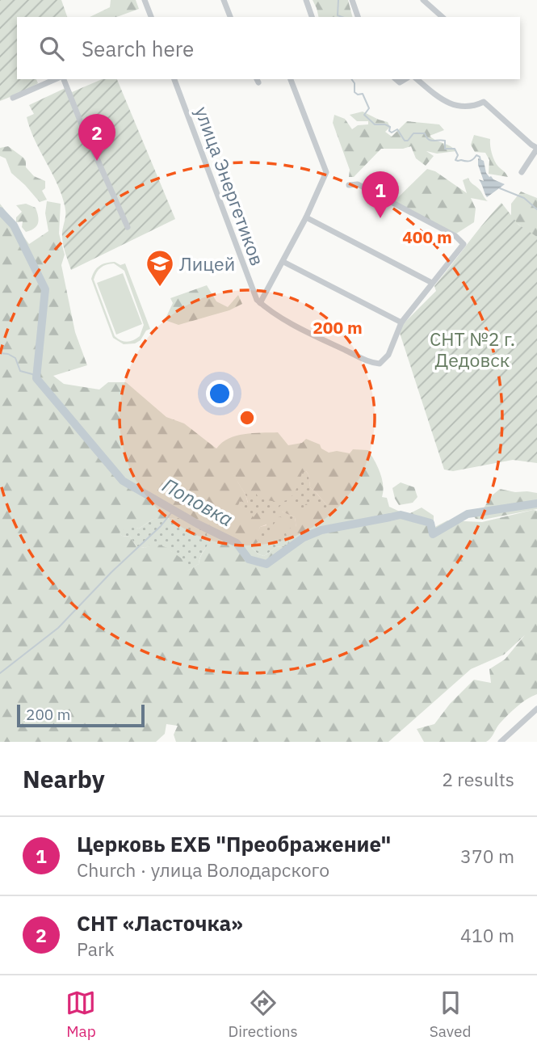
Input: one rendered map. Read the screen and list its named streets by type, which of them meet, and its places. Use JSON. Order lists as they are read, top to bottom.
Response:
{
  "streets": {
    "street": ["улица Энергетиков"]
  },
  "water": ["Поповка"],
  "parks": ["СНТ №2 г. Дедовск"],
  "places": {
    "school or university": ["Лицей"]
  },
  "scale_bar": "200 m",
  "page": {
    "search": "Search here",
    "pins": ["2", "1"],
    "scale": "200 m",
    "heading": ["Nearby", "2 results"],
    "list": [
      {
        "mark": "1",
        "name": "Церковь ЕХБ \"Преображение\"",
        "note": "Church · улица Володарского",
        "value": "370 m"
      },
      {
        "mark": "2",
        "name": "СНТ «Ласточка»",
        "note": "Park",
        "value": "410 m"
      }
    ],
    "nav": ["Map", "Directions", "Saved"]
  },
  "rings": ["400 m", "200 m"]
}
